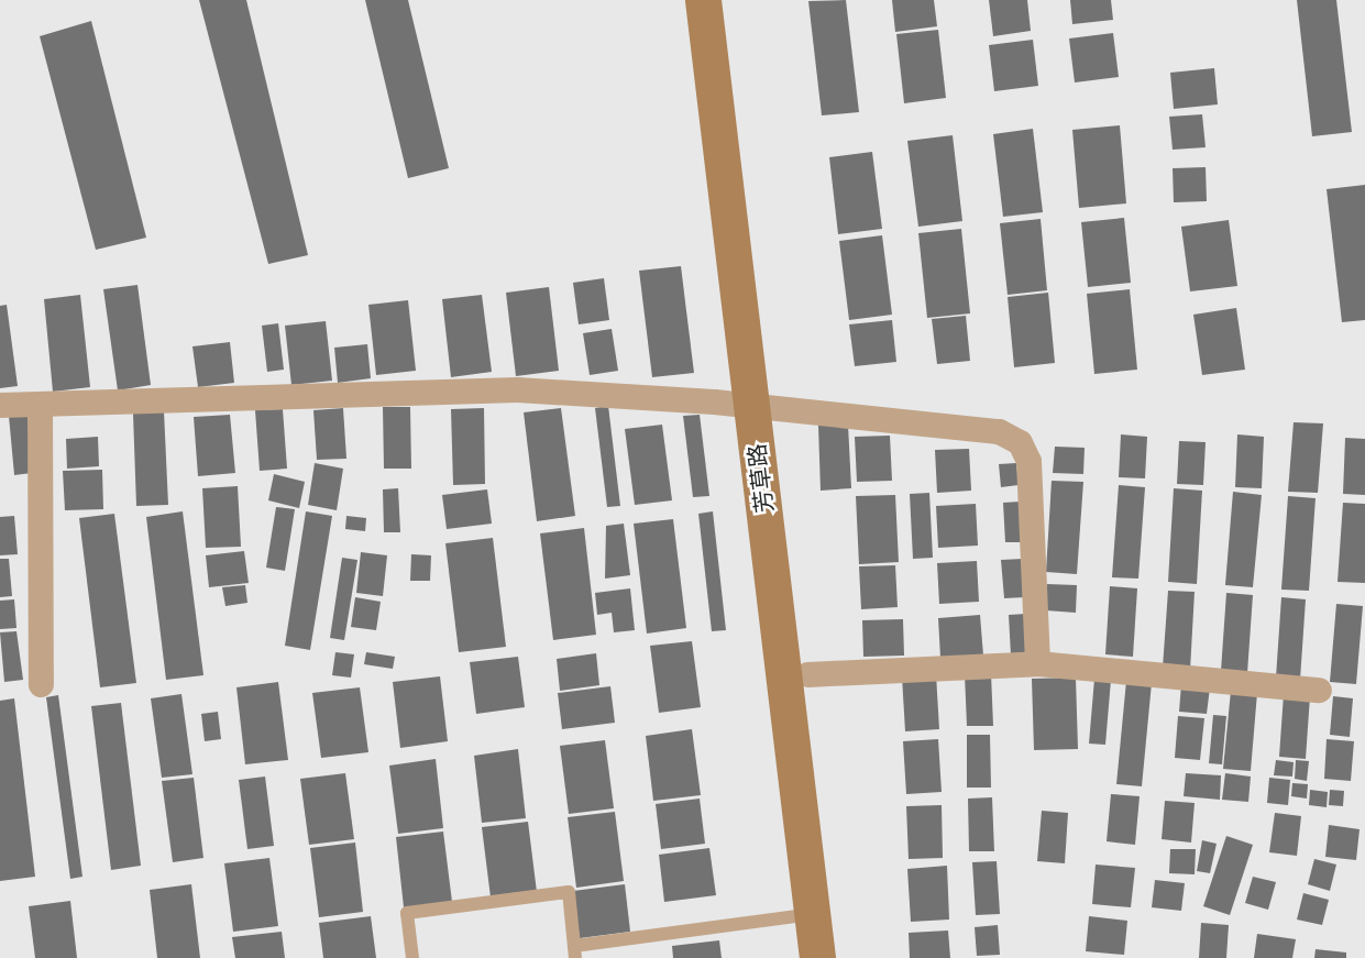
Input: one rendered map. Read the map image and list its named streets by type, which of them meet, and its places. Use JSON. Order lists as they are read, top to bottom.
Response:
{
  "streets": {
    "street": ["芳草路"]
  }
}
